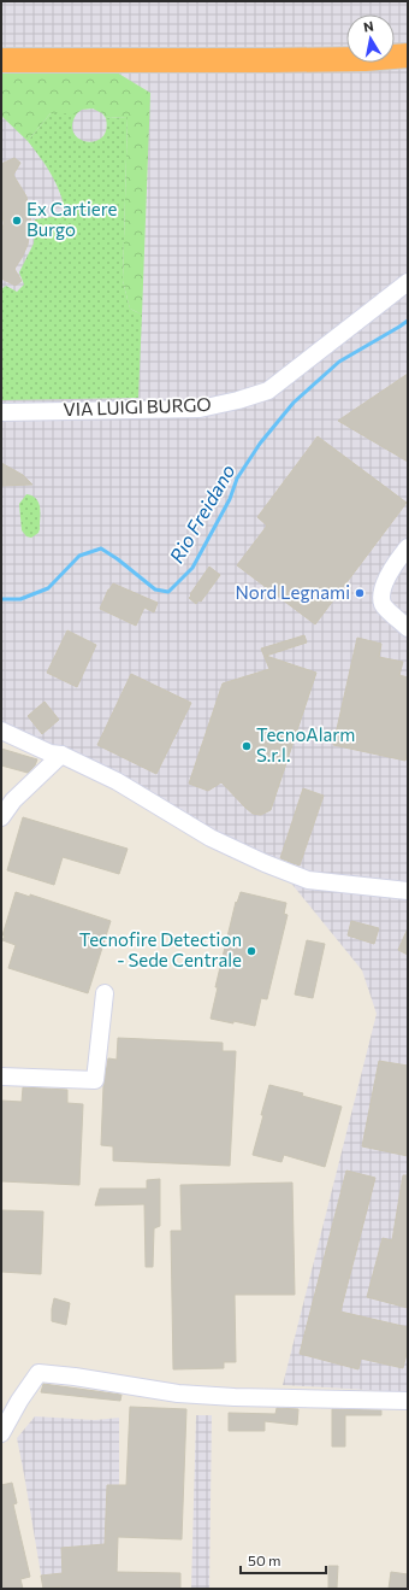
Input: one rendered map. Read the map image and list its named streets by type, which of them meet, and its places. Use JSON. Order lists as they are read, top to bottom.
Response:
{
  "streets": {
    "street": ["VIA LUIGI BURGO"]
  },
  "water": ["Rio Freidano"],
  "places": [
    "Ex Cartiere Burgo",
    "Nord Legnami",
    "TecnoAlarm S.r.l.",
    "Tecnofire Detection - Sede Centrale"
  ],
  "scale_bar": "50 m",
  "north": "top"
}
